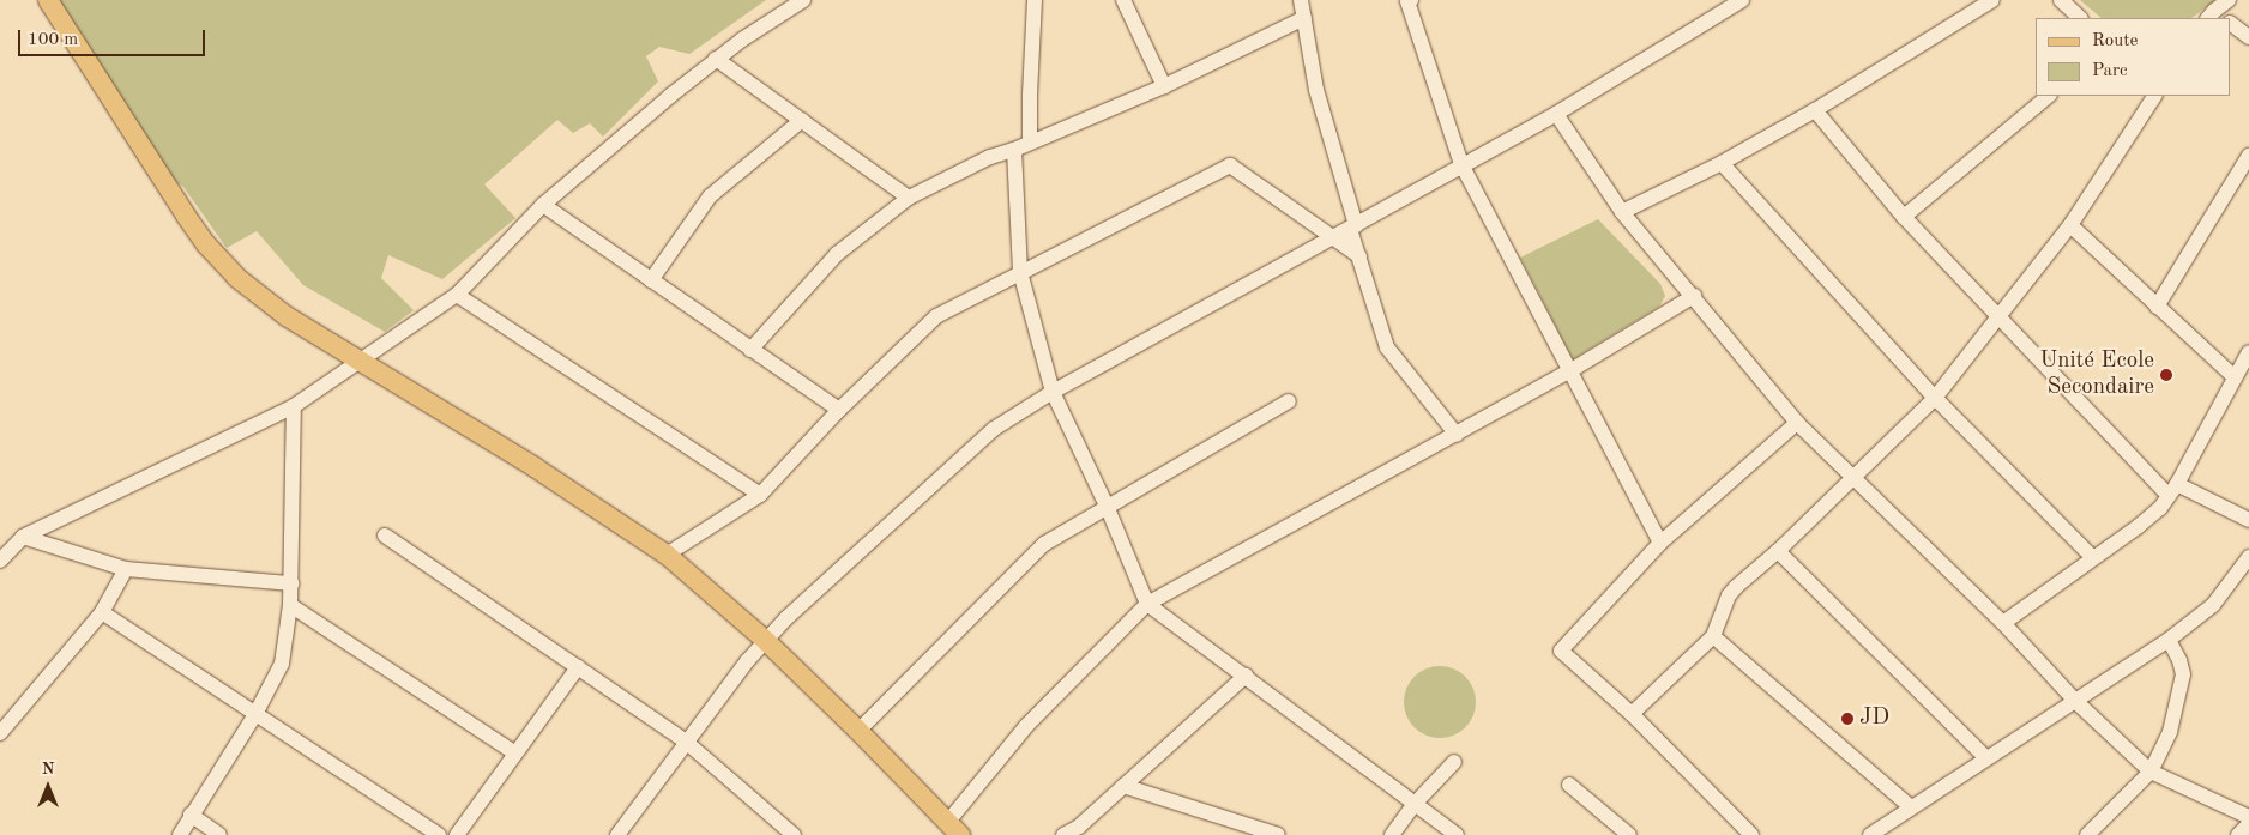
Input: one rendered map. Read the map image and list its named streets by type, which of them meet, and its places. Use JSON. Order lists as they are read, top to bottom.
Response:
{
  "places": ["Unité Ecole Secondaire", "JD"],
  "legend": ["Route", "Parc"],
  "scale_bar": "100 m",
  "north": "top"
}
